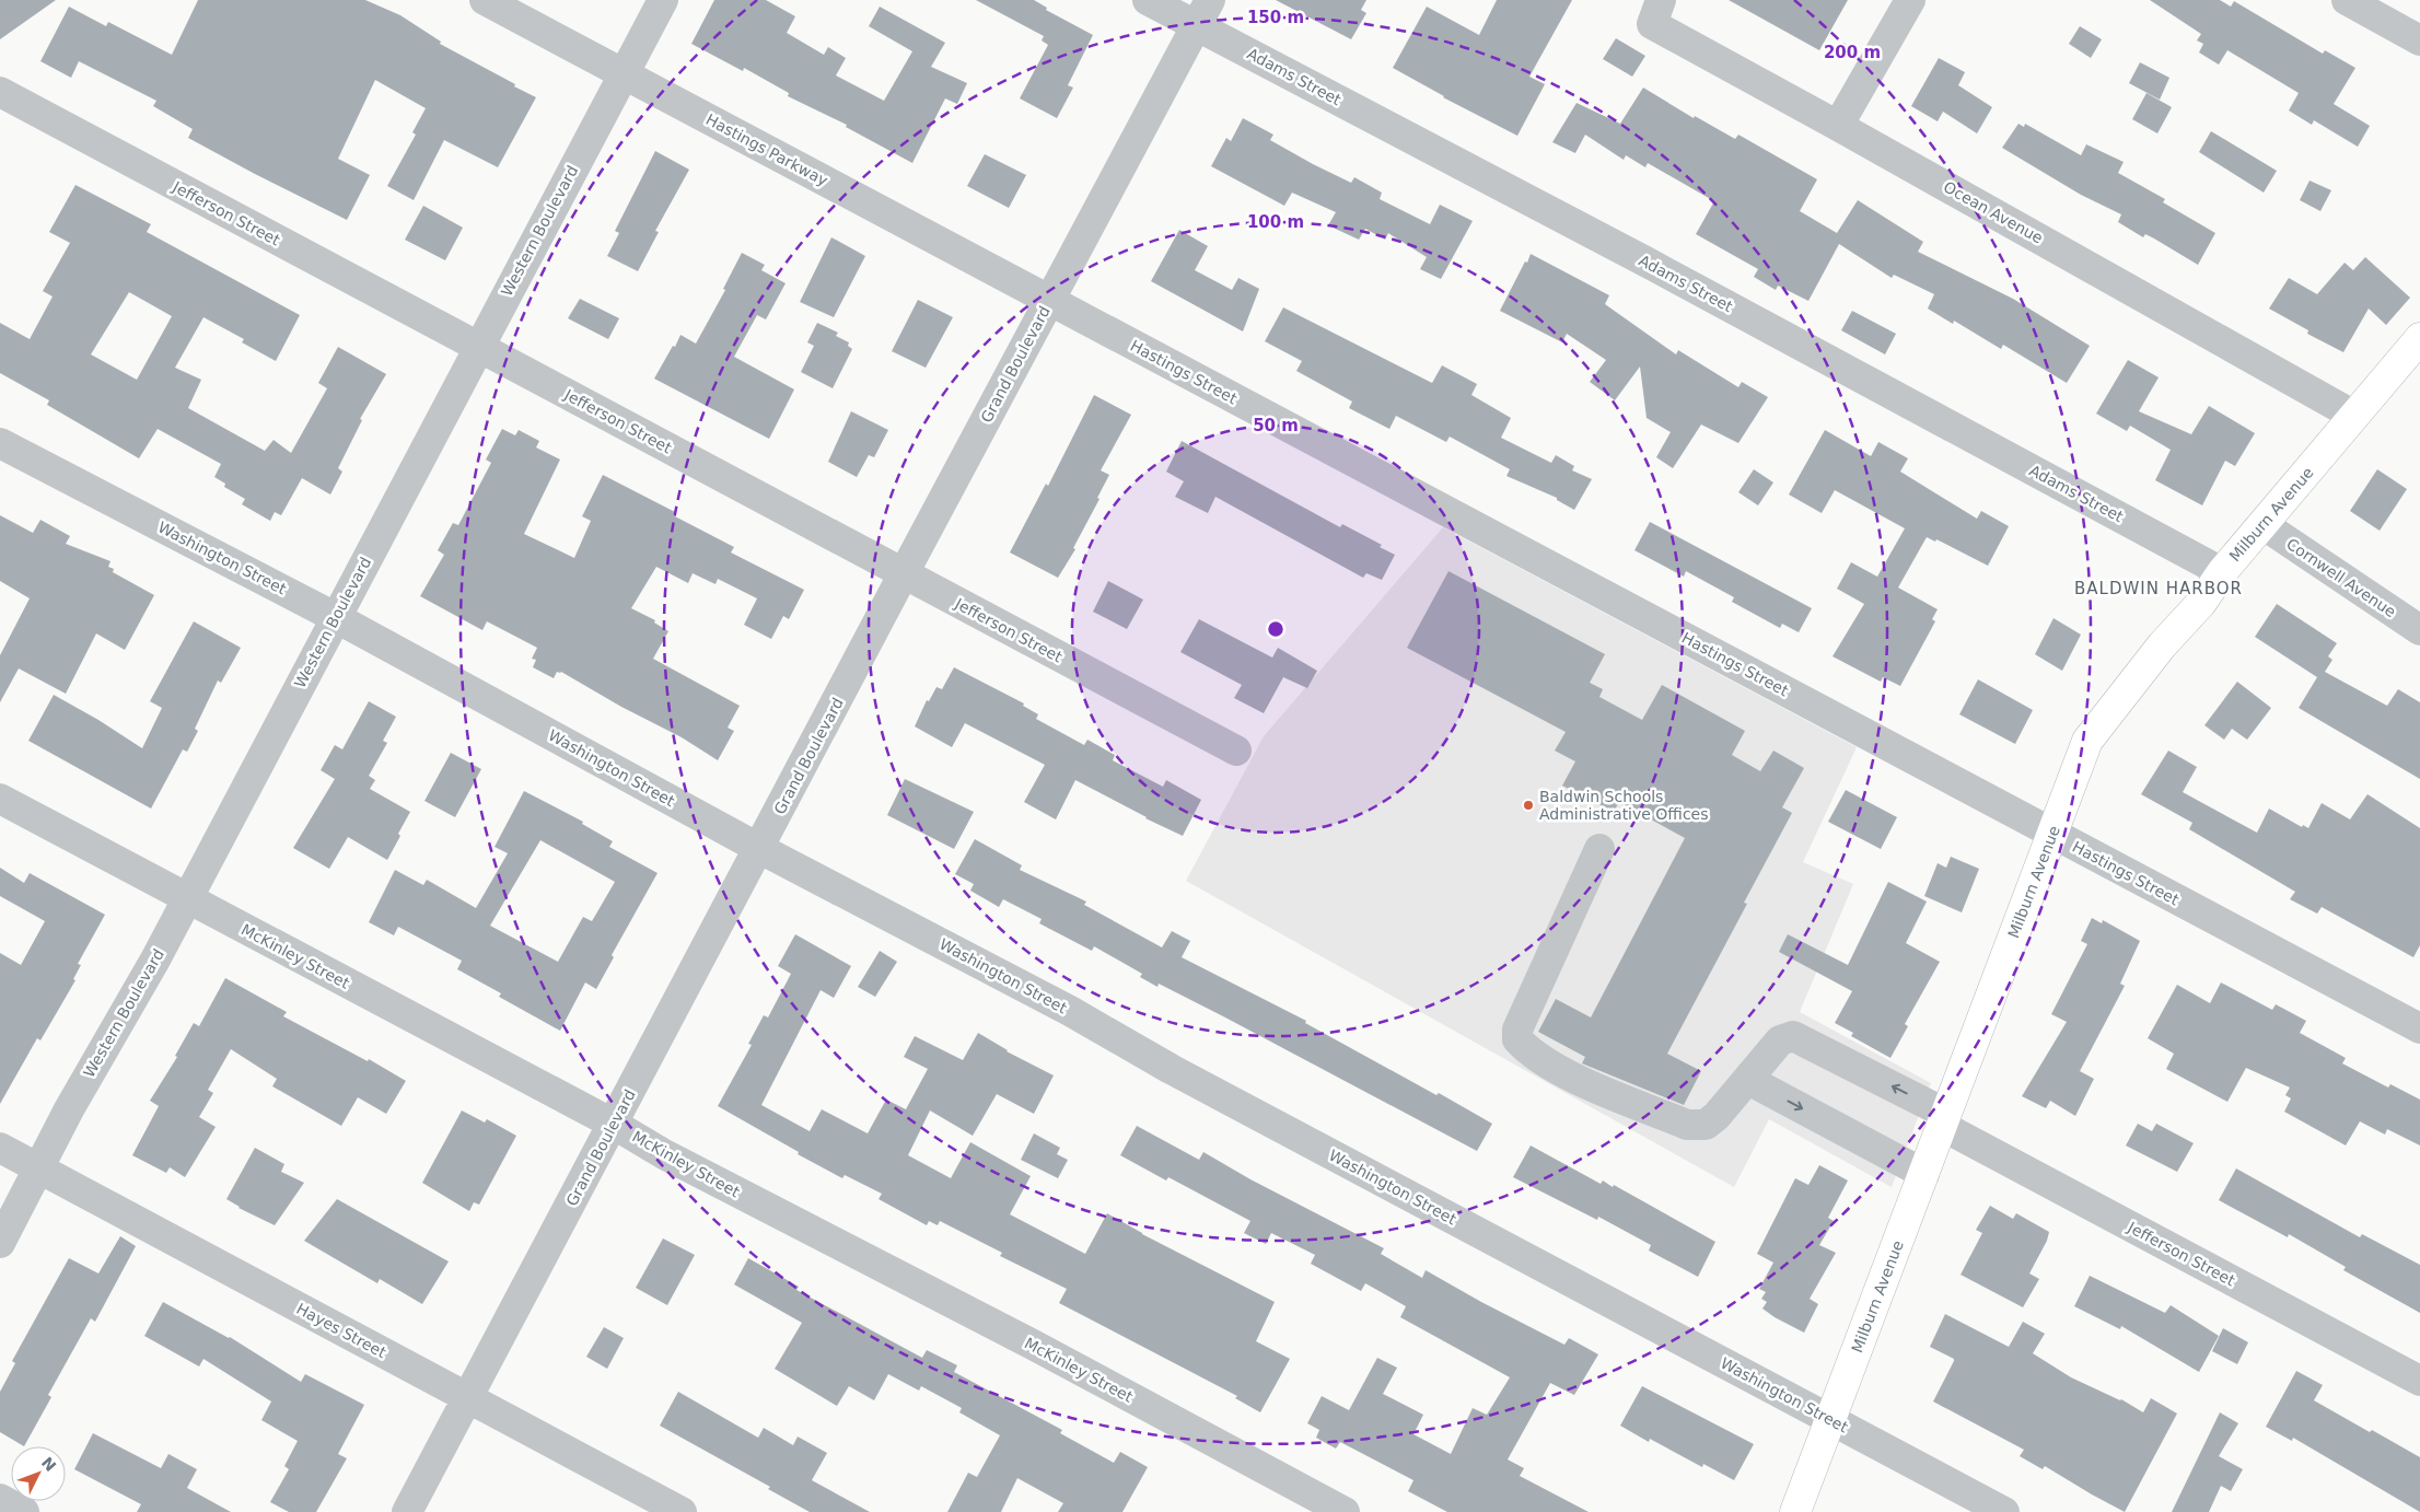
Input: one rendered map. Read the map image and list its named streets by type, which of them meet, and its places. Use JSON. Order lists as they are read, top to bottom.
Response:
{
  "streets": {
    "main road": ["Milburn Avenue"],
    "street": [
      "Adams Street",
      "Hastings Parkway",
      "Ocean Avenue",
      "Jefferson Street",
      "Western Boulevard",
      "Grand Boulevard",
      "Hastings Street",
      "Washington Street",
      "Cornwell Avenue",
      "McKinley Street",
      "Hayes Street"
    ]
  },
  "crossings": [
    ["Adams Street", "Grand Boulevard"],
    ["Adams Street", "Milburn Avenue"],
    ["Hastings Parkway", "Western Boulevard"],
    ["Hastings Parkway", "Grand Boulevard"],
    ["Hastings Parkway", "Hastings Street"],
    ["Ocean Avenue", "Milburn Avenue"],
    ["Jefferson Street", "Western Boulevard"],
    ["Jefferson Street", "Grand Boulevard"],
    ["Jefferson Street", "Milburn Avenue"],
    ["Western Boulevard", "Washington Street"],
    ["Western Boulevard", "McKinley Street"],
    ["Western Boulevard", "Hayes Street"],
    ["Grand Boulevard", "Hastings Street"],
    ["Grand Boulevard", "Washington Street"],
    ["Grand Boulevard", "McKinley Street"],
    ["Grand Boulevard", "Hayes Street"],
    ["Hastings Street", "Milburn Avenue"],
    ["Milburn Avenue", "Washington Street"],
    ["Milburn Avenue", "Cornwell Avenue"]
  ],
  "districts": ["BALDWIN HARBOR"],
  "places": ["Baldwin Schools Administrative Offices"],
  "north": "top right",
  "rings": [
    "150 m",
    "200 m",
    "100 m",
    "50 m"
  ]
}
